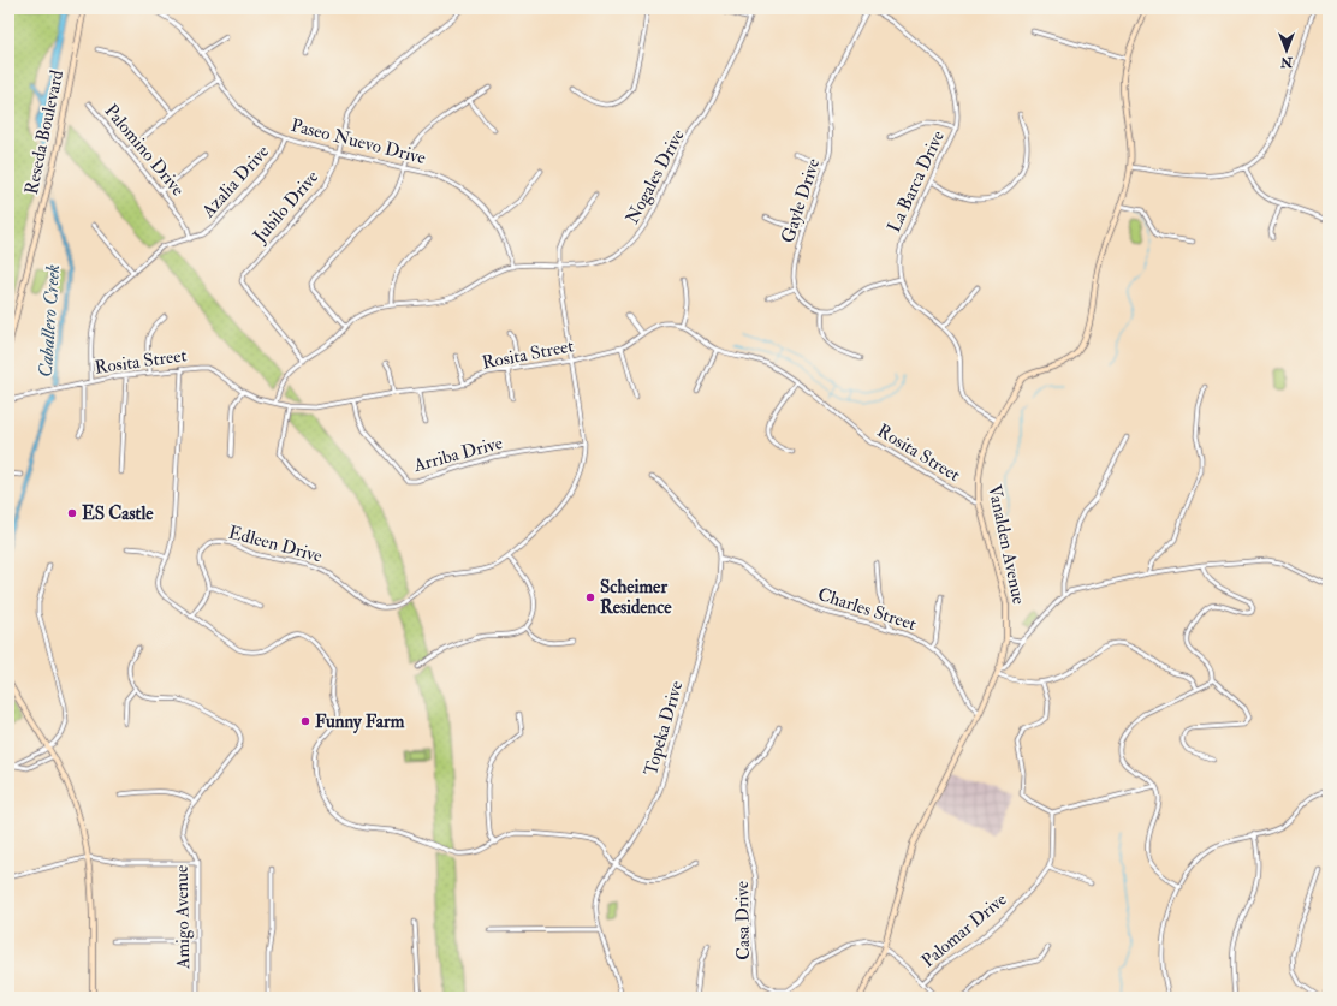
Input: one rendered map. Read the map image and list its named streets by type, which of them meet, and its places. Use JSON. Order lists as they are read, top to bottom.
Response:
{
  "streets": {
    "main road": ["Reseda Boulevard", "Vanalden Avenue"],
    "street": [
      "Paseo Nuevo Drive",
      "Palomino Drive",
      "Nogales Drive",
      "Azalia Drive",
      "La Barca Drive",
      "Gayle Drive",
      "Jubilo Drive",
      "Rosita Street",
      "Arriba Drive",
      "Edleen Drive",
      "Charles Street",
      "Topeka Drive",
      "Amigo Avenue",
      "Casa Drive",
      "Palomar Drive"
    ]
  },
  "crossings": [
    ["Paseo Nuevo Drive", "Nogales Drive"],
    ["Paseo Nuevo Drive", "Azalia Drive"],
    ["Paseo Nuevo Drive", "Jubilo Drive"],
    ["Palomino Drive", "Azalia Drive"],
    ["Nogales Drive", "Jubilo Drive"],
    ["Nogales Drive", "Rosita Street"],
    ["Azalia Drive", "Rosita Street"],
    ["La Barca Drive", "Gayle Drive"],
    ["La Barca Drive", "Vanalden Avenue"],
    ["Rosita Street", "Arriba Drive"],
    ["Rosita Street", "Vanalden Avenue"],
    ["Vanalden Avenue", "Charles Street"],
    ["Vanalden Avenue", "Casa Drive"],
    ["Charles Street", "Topeka Drive"],
    ["Casa Drive", "Palomar Drive"]
  ],
  "water": ["Caballero Creek"],
  "places": ["ES Castle", "Scheimer Residence", "Funny Farm"],
  "north": "bottom"
}
